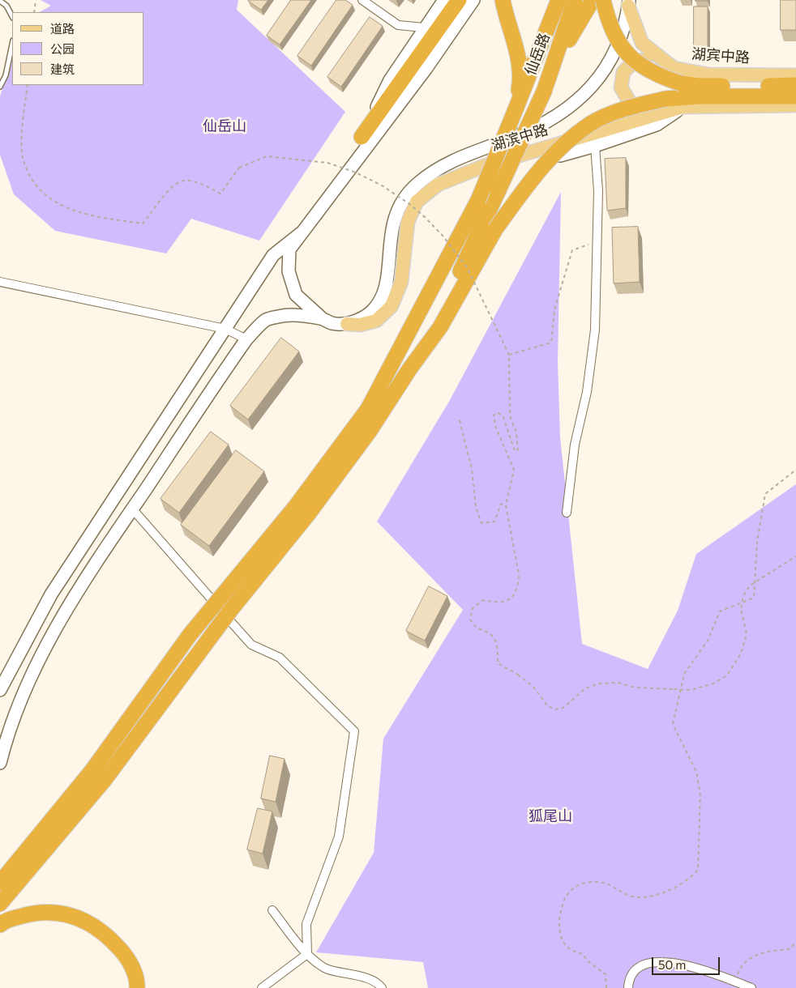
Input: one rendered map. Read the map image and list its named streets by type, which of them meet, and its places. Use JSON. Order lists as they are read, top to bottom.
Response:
{
  "streets": {
    "highway": ["仙岳路"],
    "main road": ["湖宾中路", "湖滨中路"]
  },
  "parks": ["仙岳山", "狐尾山"],
  "legend": ["道路", "公园", "建筑"],
  "scale_bar": "50 m"
}
